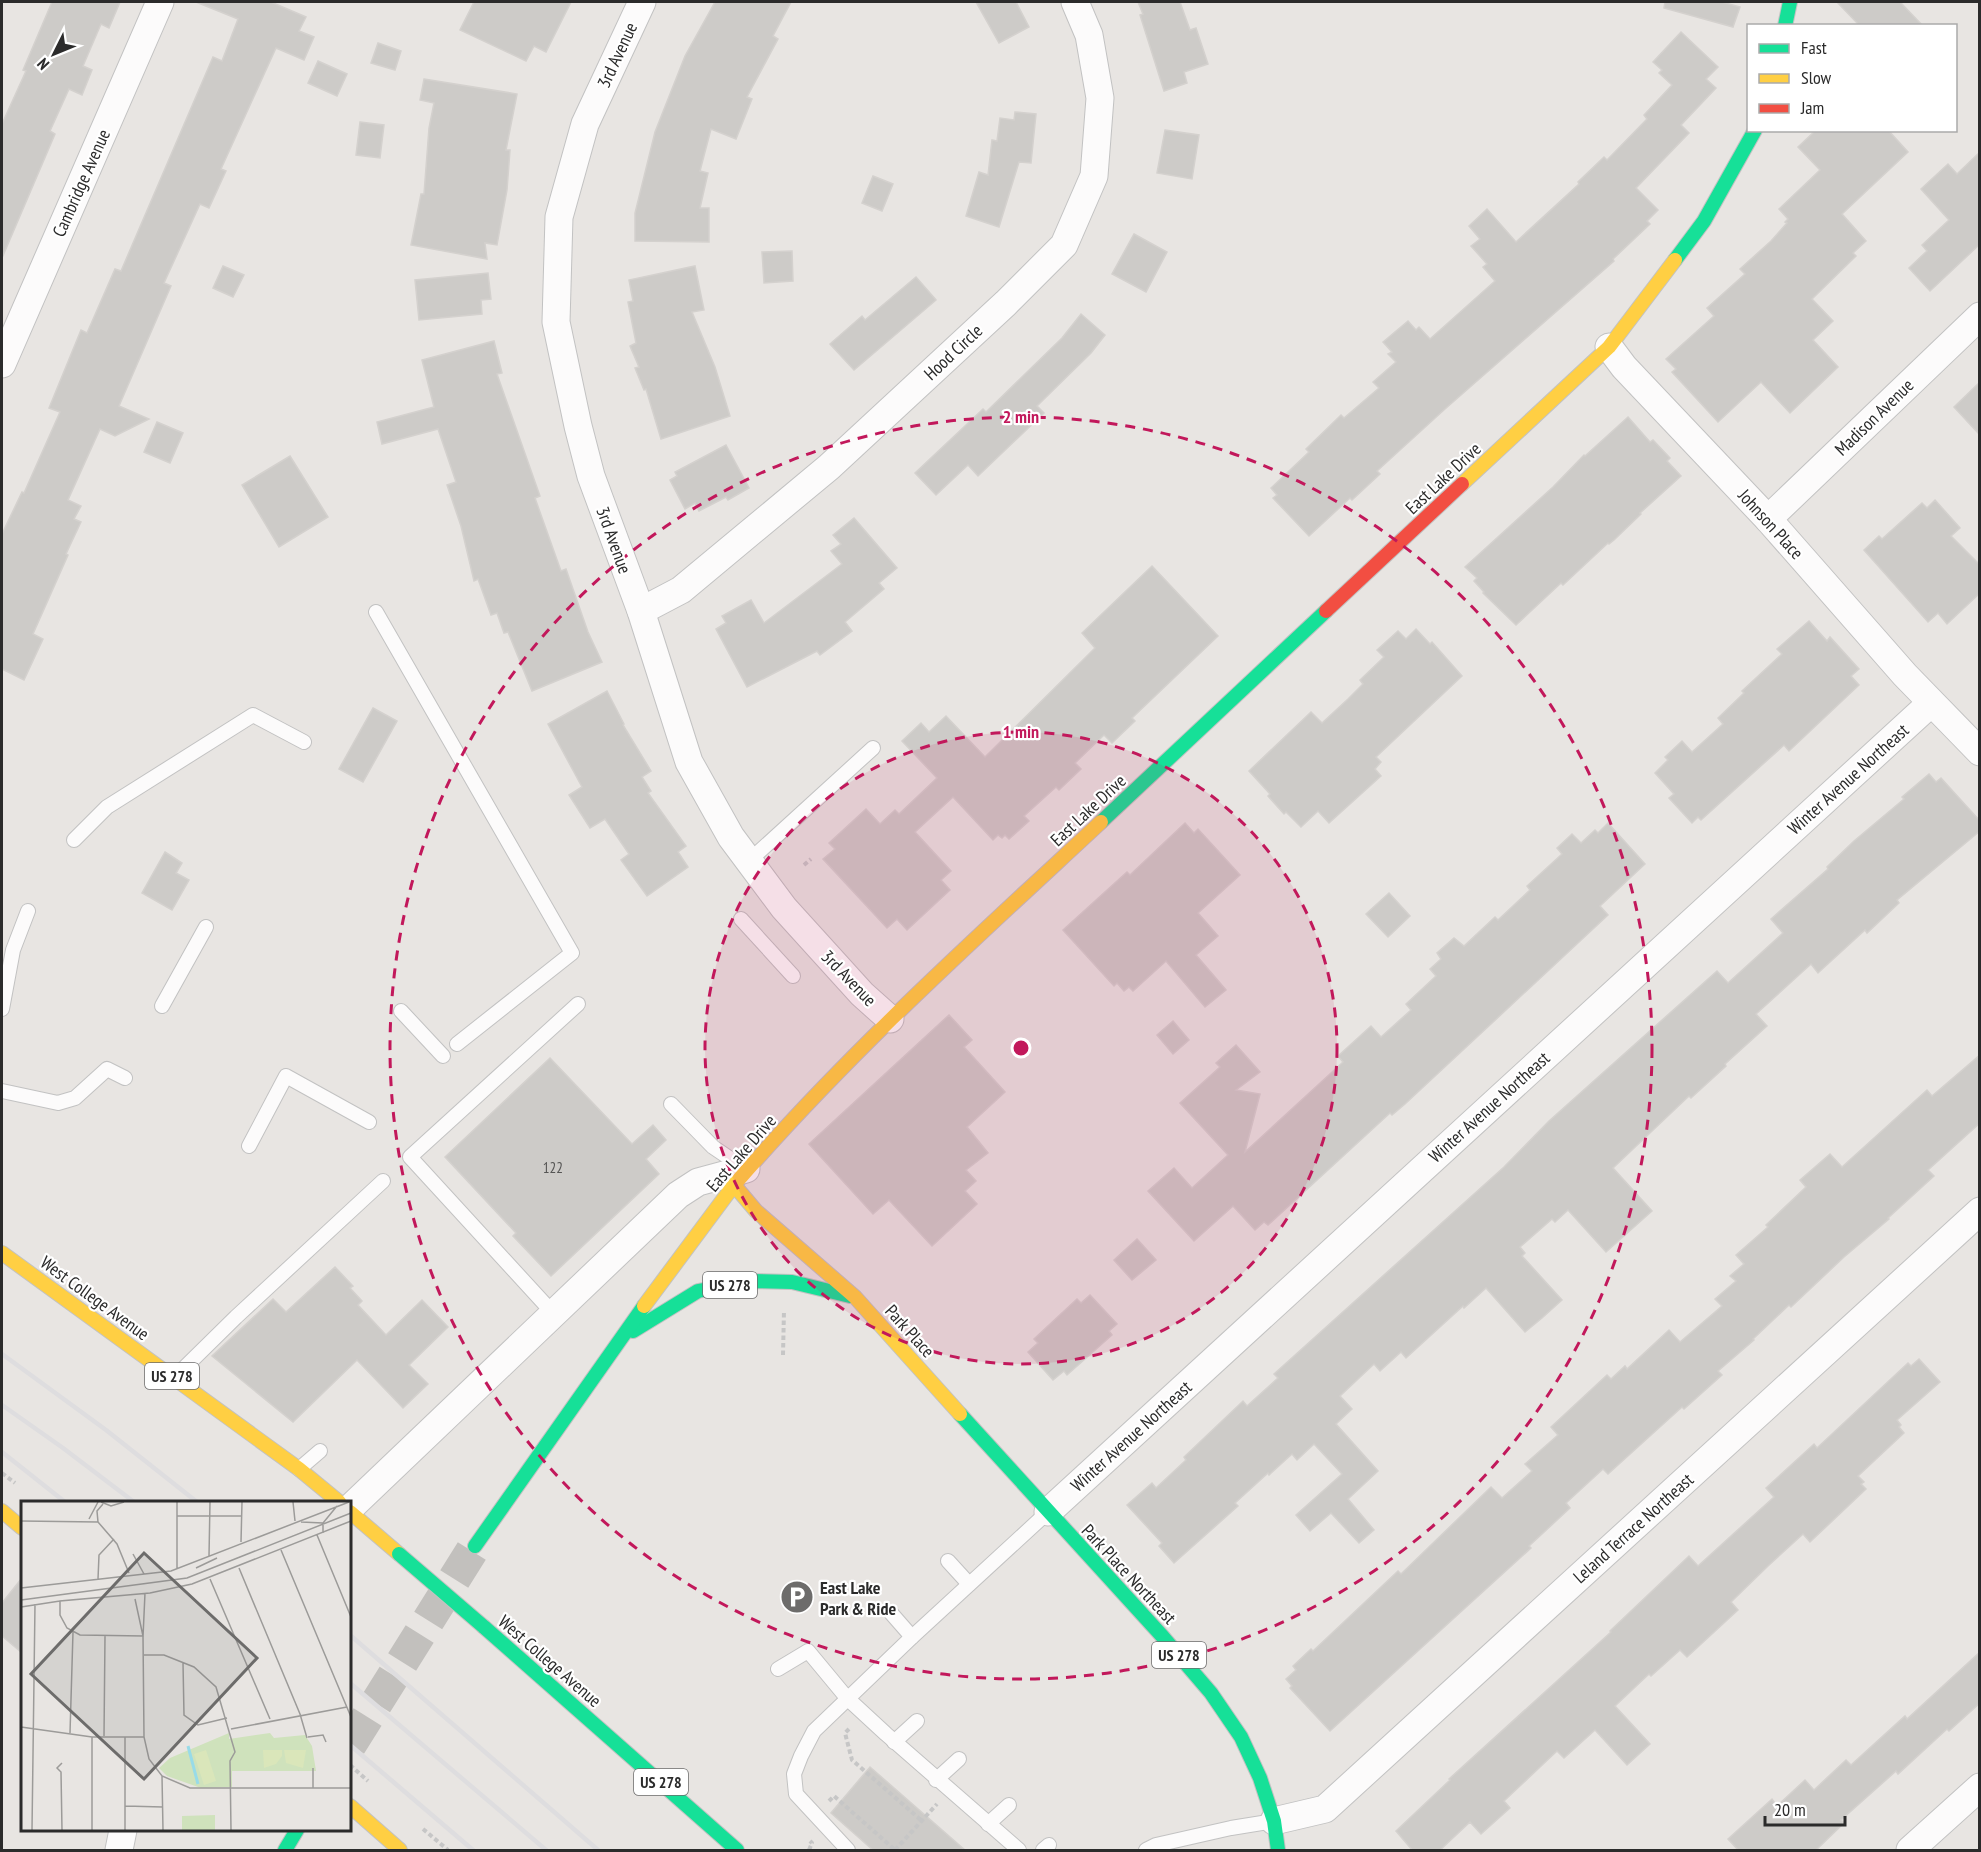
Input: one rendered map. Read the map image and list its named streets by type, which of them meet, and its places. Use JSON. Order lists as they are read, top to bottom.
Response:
{
  "streets": {
    "main road": [
      "East Lake Drive",
      "US 278",
      "West College Avenue",
      "Park Place",
      "Park Place Northeast"
    ],
    "street": [
      "3rd Avenue",
      "Cambridge Avenue",
      "Hood Circle",
      "Madison Avenue",
      "Johnson Place",
      "Winter Avenue Northeast",
      "Leland Terrace Northeast"
    ]
  },
  "crossings": [
    ["3rd Avenue", "Hood Circle"],
    ["3rd Avenue", "East Lake Drive"],
    ["Madison Avenue", "Johnson Place"],
    ["East Lake Drive", "Johnson Place"],
    ["East Lake Drive", "US 278"],
    ["East Lake Drive", "Park Place"],
    ["Johnson Place", "Winter Avenue Northeast"],
    ["Winter Avenue Northeast", "Park Place"],
    ["Winter Avenue Northeast", "Park Place Northeast"],
    ["US 278", "Park Place"],
    ["Park Place", "Park Place Northeast"],
    ["Leland Terrace Northeast", "Park Place Northeast"]
  ],
  "places": {
    "parking": ["East Lake Park & Ride"]
  },
  "house_numbers": ["122"],
  "legend": ["Fast", "Slow", "Jam"],
  "scale_bar": "20 m",
  "north": "bottom left",
  "rings": ["2 min", "1 min"]
}
